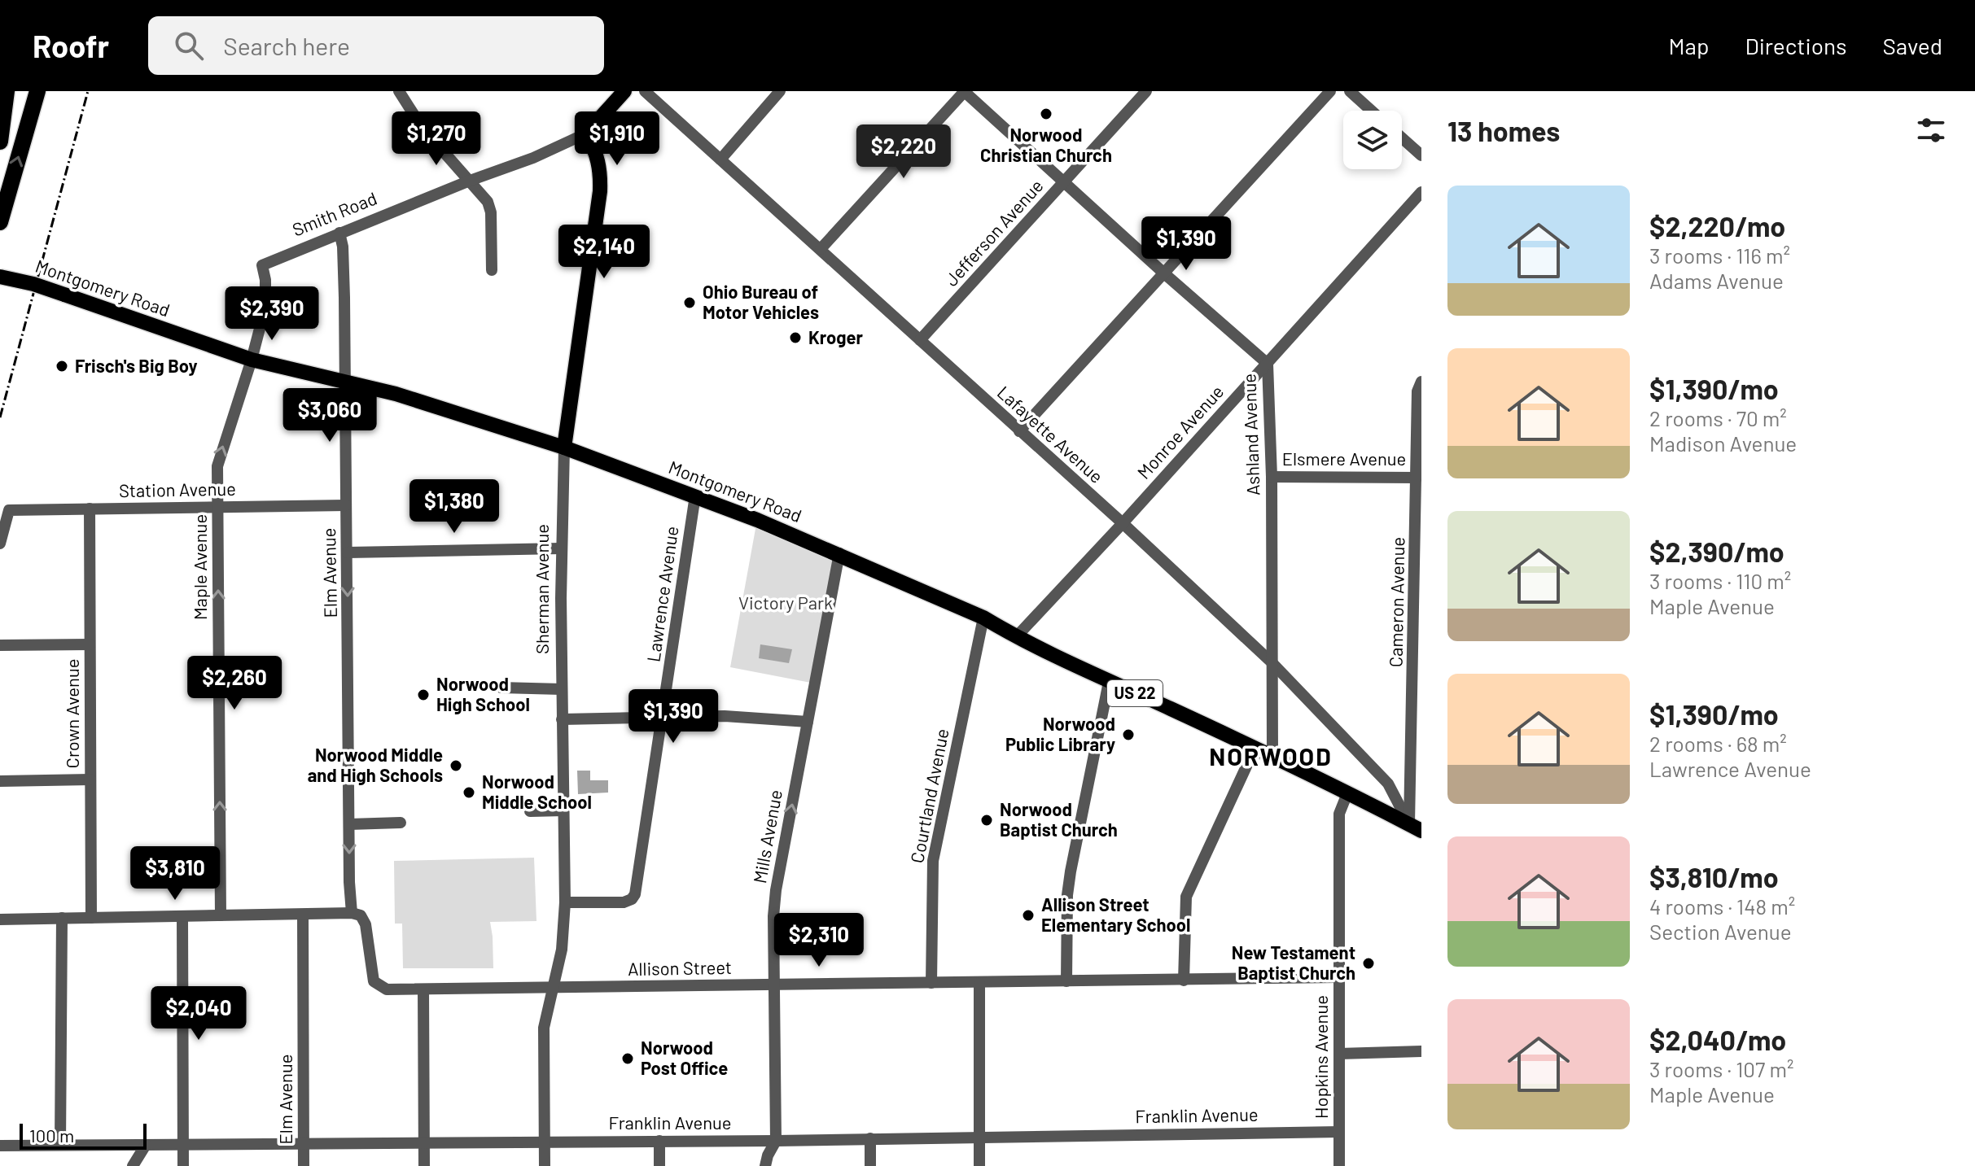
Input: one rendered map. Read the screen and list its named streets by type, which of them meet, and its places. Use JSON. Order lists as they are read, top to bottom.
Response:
{
  "streets": {
    "main road": [
      "Smith Road",
      "Montgomery Road",
      "Sherman Avenue",
      "US 22"
    ],
    "street": [
      "Jefferson Avenue",
      "Monroe Avenue",
      "Lafayette Avenue",
      "Ashland Avenue",
      "Elsmere Avenue",
      "Station Avenue",
      "Maple Avenue",
      "Elm Avenue",
      "Lawrence Avenue",
      "Cameron Avenue",
      "Crown Avenue",
      "Courtland Avenue",
      "Mills Avenue",
      "Allison Street",
      "Hopkins Avenue",
      "Franklin Avenue"
    ]
  },
  "crossings": [
    ["Smith Road", "Maple Avenue"],
    ["Smith Road", "Elm Avenue"],
    ["Smith Road", "Sherman Avenue"],
    ["Jefferson Avenue", "Lafayette Avenue"],
    ["Jefferson Avenue", "Ashland Avenue"],
    ["Montgomery Road", "Monroe Avenue"],
    ["Montgomery Road", "Lafayette Avenue"],
    ["Montgomery Road", "Ashland Avenue"],
    ["Montgomery Road", "Maple Avenue"],
    ["Montgomery Road", "Elm Avenue"],
    ["Montgomery Road", "Sherman Avenue"],
    ["Montgomery Road", "Lawrence Avenue"],
    ["Montgomery Road", "Cameron Avenue"],
    ["Montgomery Road", "Courtland Avenue"],
    ["Montgomery Road", "Mills Avenue"],
    ["Montgomery Road", "Hopkins Avenue"],
    ["Monroe Avenue", "Lafayette Avenue"],
    ["Monroe Avenue", "Ashland Avenue"],
    ["Lafayette Avenue", "Ashland Avenue"],
    ["Lafayette Avenue", "Cameron Avenue"],
    ["Ashland Avenue", "Elsmere Avenue"],
    ["Elsmere Avenue", "Cameron Avenue"],
    ["Station Avenue", "Maple Avenue"],
    ["Station Avenue", "Elm Avenue"],
    ["Station Avenue", "Crown Avenue"],
    ["Elm Avenue", "Allison Street"],
    ["Elm Avenue", "Franklin Avenue"],
    ["Sherman Avenue", "Lawrence Avenue"],
    ["Sherman Avenue", "Allison Street"],
    ["Sherman Avenue", "Franklin Avenue"],
    ["Courtland Avenue", "Allison Street"],
    ["Mills Avenue", "Allison Street"],
    ["Mills Avenue", "Franklin Avenue"],
    ["Allison Street", "Hopkins Avenue"],
    ["Hopkins Avenue", "Franklin Avenue"]
  ],
  "one_way": ["Maple Avenue", "Elm Avenue", "Mills Avenue"],
  "districts": ["NORWOOD"],
  "parks": ["Victory Park"],
  "places": [
    "Norwood Christian Church",
    "Ohio Bureau of Motor Vehicles",
    "Kroger",
    "Frisch's Big Boy",
    "Norwood High School",
    "Norwood Public Library",
    "Norwood Middle and High Schools",
    "Norwood Middle School",
    "Norwood Baptist Church",
    "Allison Street Elementary School",
    "New Testament Baptist Church",
    "Norwood Post Office"
  ],
  "scale_bar": "100 m",
  "page": {
    "header": "Roofr",
    "search": "Search here",
    "nav": ["Map", "Directions", "Saved"],
    "heading": "13 homes",
    "price": [
      "$1,270",
      "$1,910",
      "$2,220",
      "$1,390",
      "$2,140",
      "$2,390",
      "$3,060",
      "$1,380",
      "$2,260",
      "$1,390",
      "$3,810",
      "$2,310",
      "$2,040"
    ],
    "list": [
      {
        "name": "$2,220/mo",
        "note": "3 rooms · 116 m² · Adams Avenue"
      },
      {
        "name": "$1,390/mo",
        "note": "2 rooms · 70 m² · Madison Avenue"
      },
      {
        "name": "$2,390/mo",
        "note": "3 rooms · 110 m² · Maple Avenue"
      },
      {
        "name": "$1,390/mo",
        "note": "2 rooms · 68 m² · Lawrence Avenue"
      },
      {
        "name": "$3,810/mo",
        "note": "4 rooms · 148 m² · Section Avenue"
      },
      {
        "name": "$2,040/mo",
        "note": "3 rooms · 107 m² · Maple Avenue"
      }
    ],
    "scale": "100 m"
  }
}
